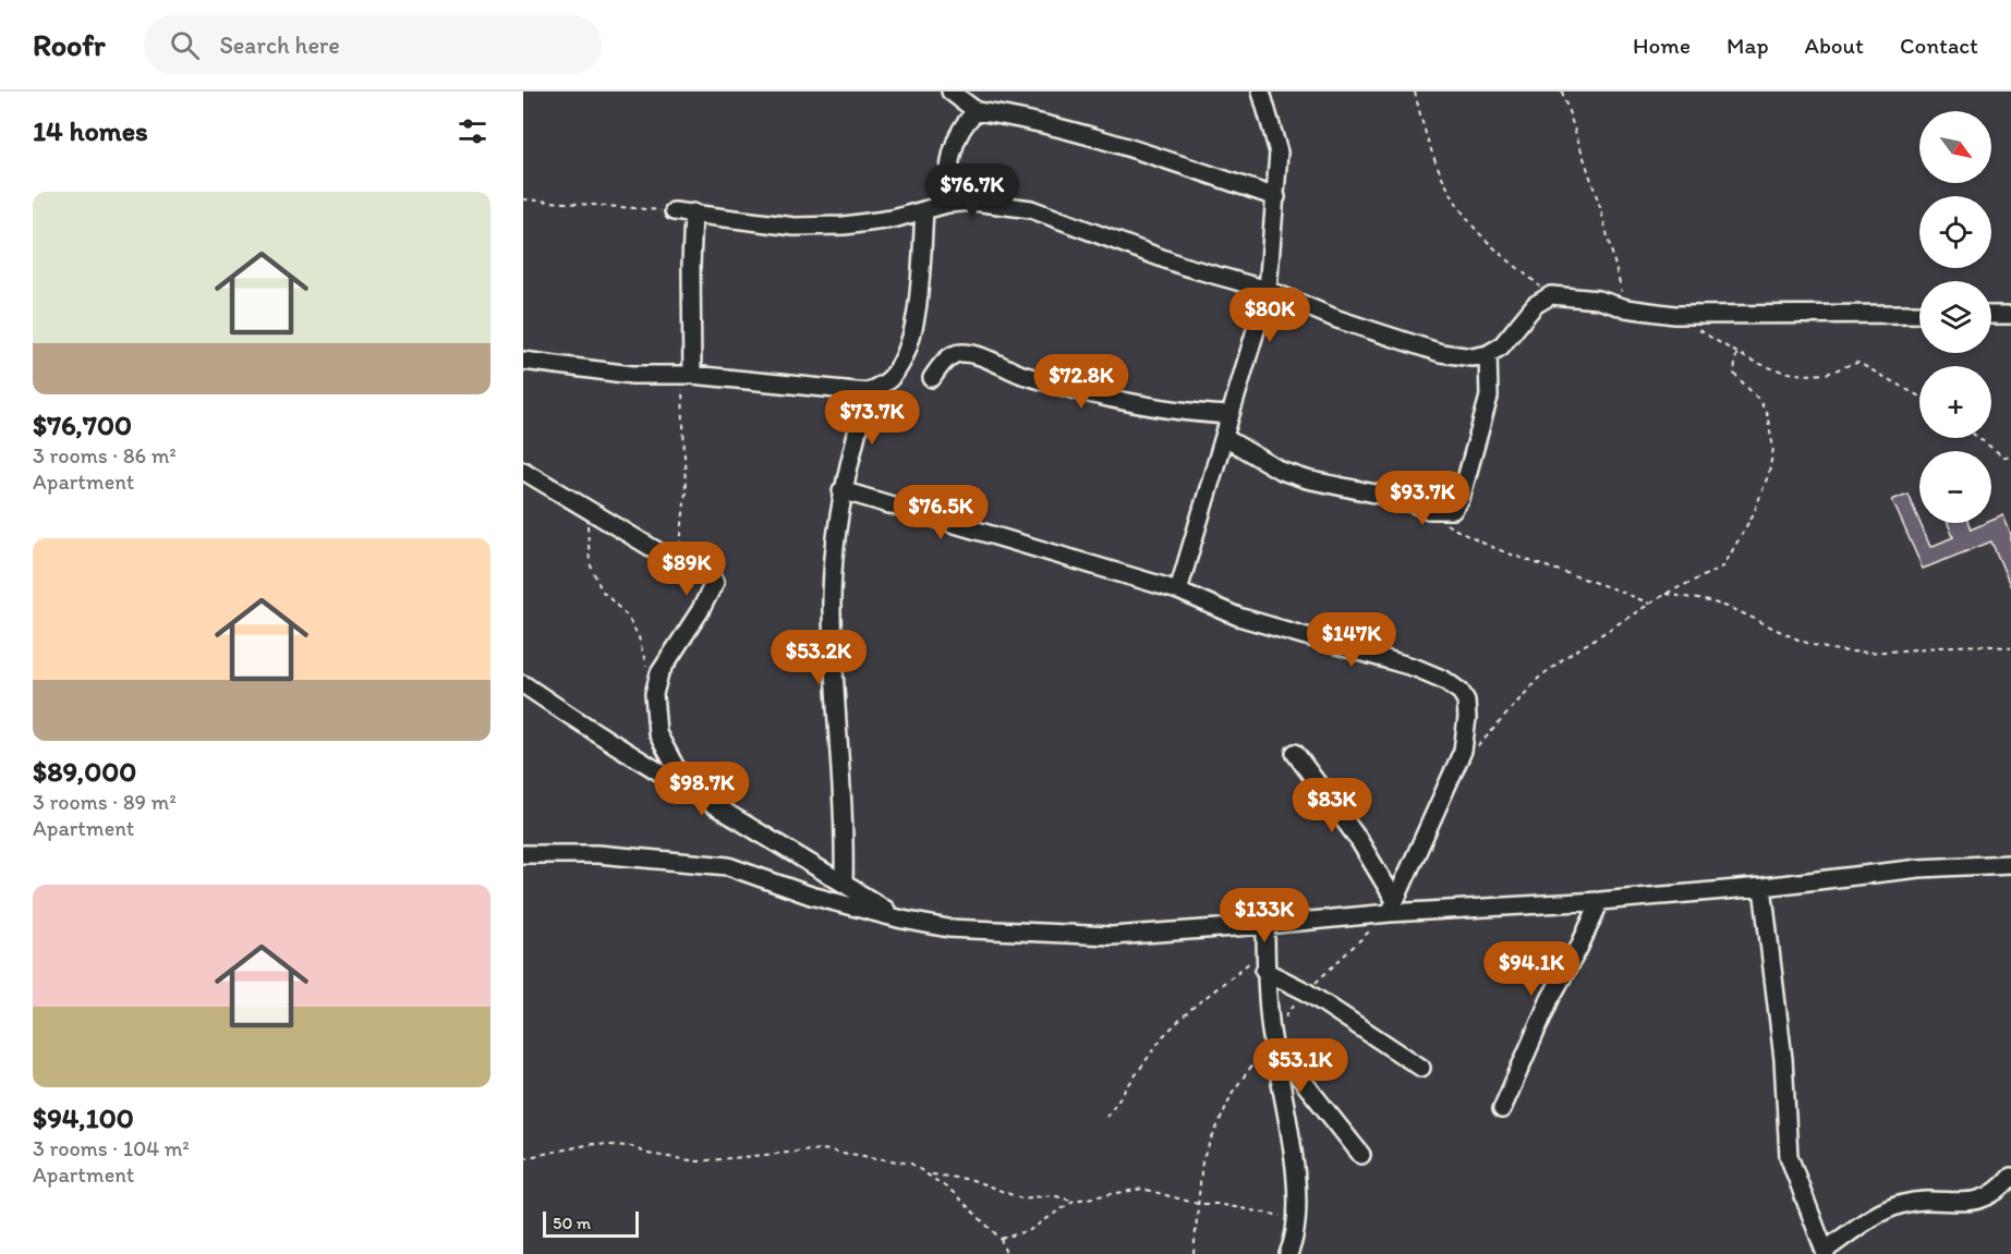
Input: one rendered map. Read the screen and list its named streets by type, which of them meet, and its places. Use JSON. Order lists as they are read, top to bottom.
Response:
{
  "scale_bar": "50 m",
  "north": "bottom right",
  "page": {
    "header": "Roofr",
    "search": "Search here",
    "nav": [
      "Home",
      "Map",
      "About",
      "Contact"
    ],
    "heading": "14 homes",
    "map_buttons": ["+", "−"],
    "price": [
      "$76.7K",
      "$80K",
      "$72.8K",
      "$73.7K",
      "$93.7K",
      "$76.5K",
      "$89K",
      "$147K",
      "$53.2K",
      "$98.7K",
      "$83K",
      "$133K",
      "$94.1K",
      "$53.1K"
    ],
    "list": [
      {
        "name": "$76,700",
        "note": "3 rooms · 86 m² · Apartment"
      },
      {
        "name": "$89,000",
        "note": "3 rooms · 89 m² · Apartment"
      },
      {
        "name": "$94,100",
        "note": "3 rooms · 104 m² · Apartment"
      }
    ],
    "scale": "50 m"
  }
}
